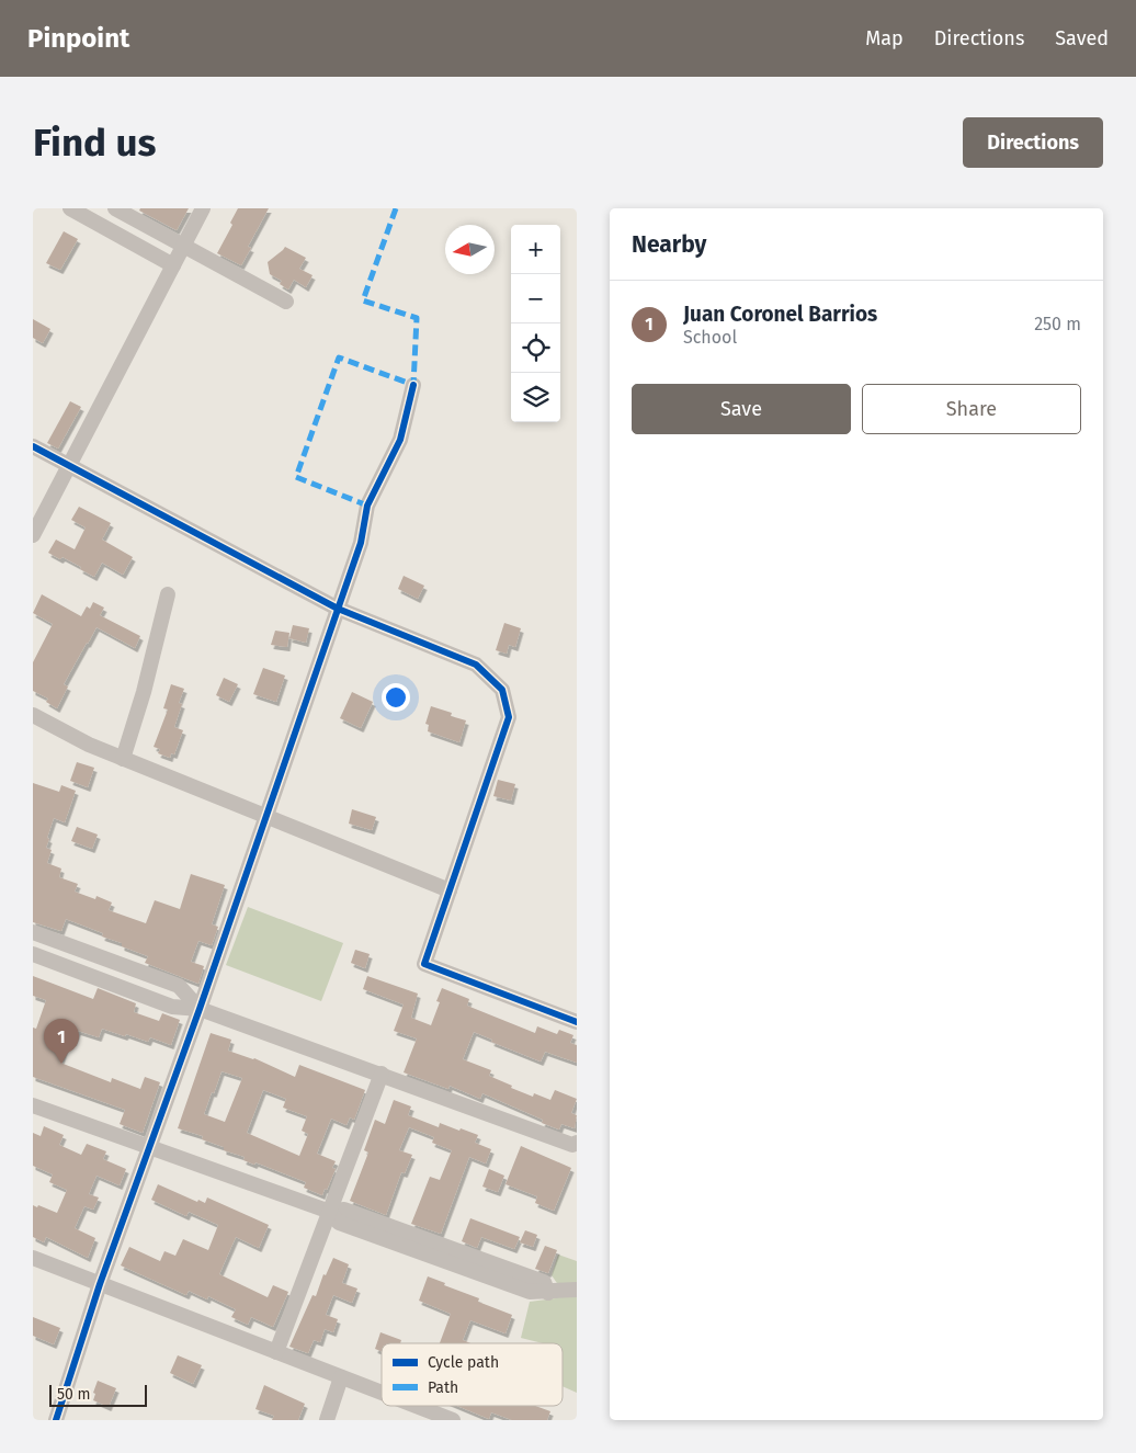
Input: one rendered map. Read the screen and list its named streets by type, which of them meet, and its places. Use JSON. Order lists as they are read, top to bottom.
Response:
{
  "legend": ["Cycle path", "Path"],
  "scale_bar": "50 m",
  "north": "left",
  "page": {
    "header": "Pinpoint",
    "nav": ["Map", "Directions", "Saved"],
    "buttons": [
      "Directions",
      ["Save", "Share"]
    ],
    "title": "Find us",
    "heading": "Nearby",
    "map_buttons": ["+", "−"],
    "list": [
      {
        "mark": "1",
        "name": "Juan Coronel Barrios",
        "note": "School",
        "value": "250 m"
      }
    ],
    "pins": "1",
    "scale": "50 m"
  }
}
